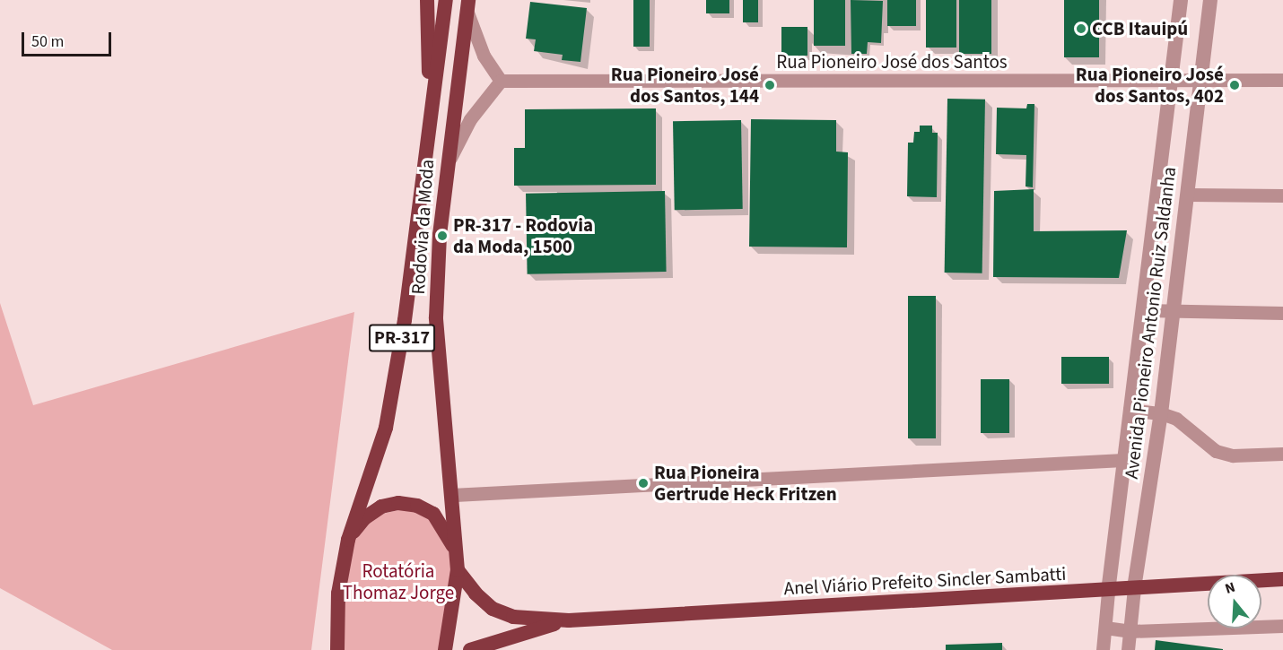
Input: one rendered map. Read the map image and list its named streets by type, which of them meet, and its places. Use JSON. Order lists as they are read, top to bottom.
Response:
{
  "streets": {
    "highway": ["Rodovia da Moda", "PR-317", "Anel Viário Prefeito Sincler Sambatti"],
    "street": ["Rua Pioneiro José dos Santos", "Avenida Pioneiro Antonio Ruiz Saldanha"]
  },
  "crossings": [
    ["Rua Pioneiro José dos Santos", "Avenida Pioneiro Antonio Ruiz Saldanha"],
    ["Rodovia da Moda", "PR-317"],
    ["Avenida Pioneiro Antonio Ruiz Saldanha", "Anel Viário Prefeito Sincler Sambatti"],
    ["PR-317", "Anel Viário Prefeito Sincler Sambatti"]
  ],
  "parks": ["Rotatória Thomaz Jorge"],
  "places": [
    "CCB Itauipú",
    "Rua Pioneiro José dos Santos, 144",
    "Rua Pioneiro José dos Santos, 402",
    "PR-317 - Rodovia da Moda, 1500",
    "Rua Pioneira Gertrude Heck Fritzen"
  ],
  "scale_bar": "50 m",
  "north": "top"
}
